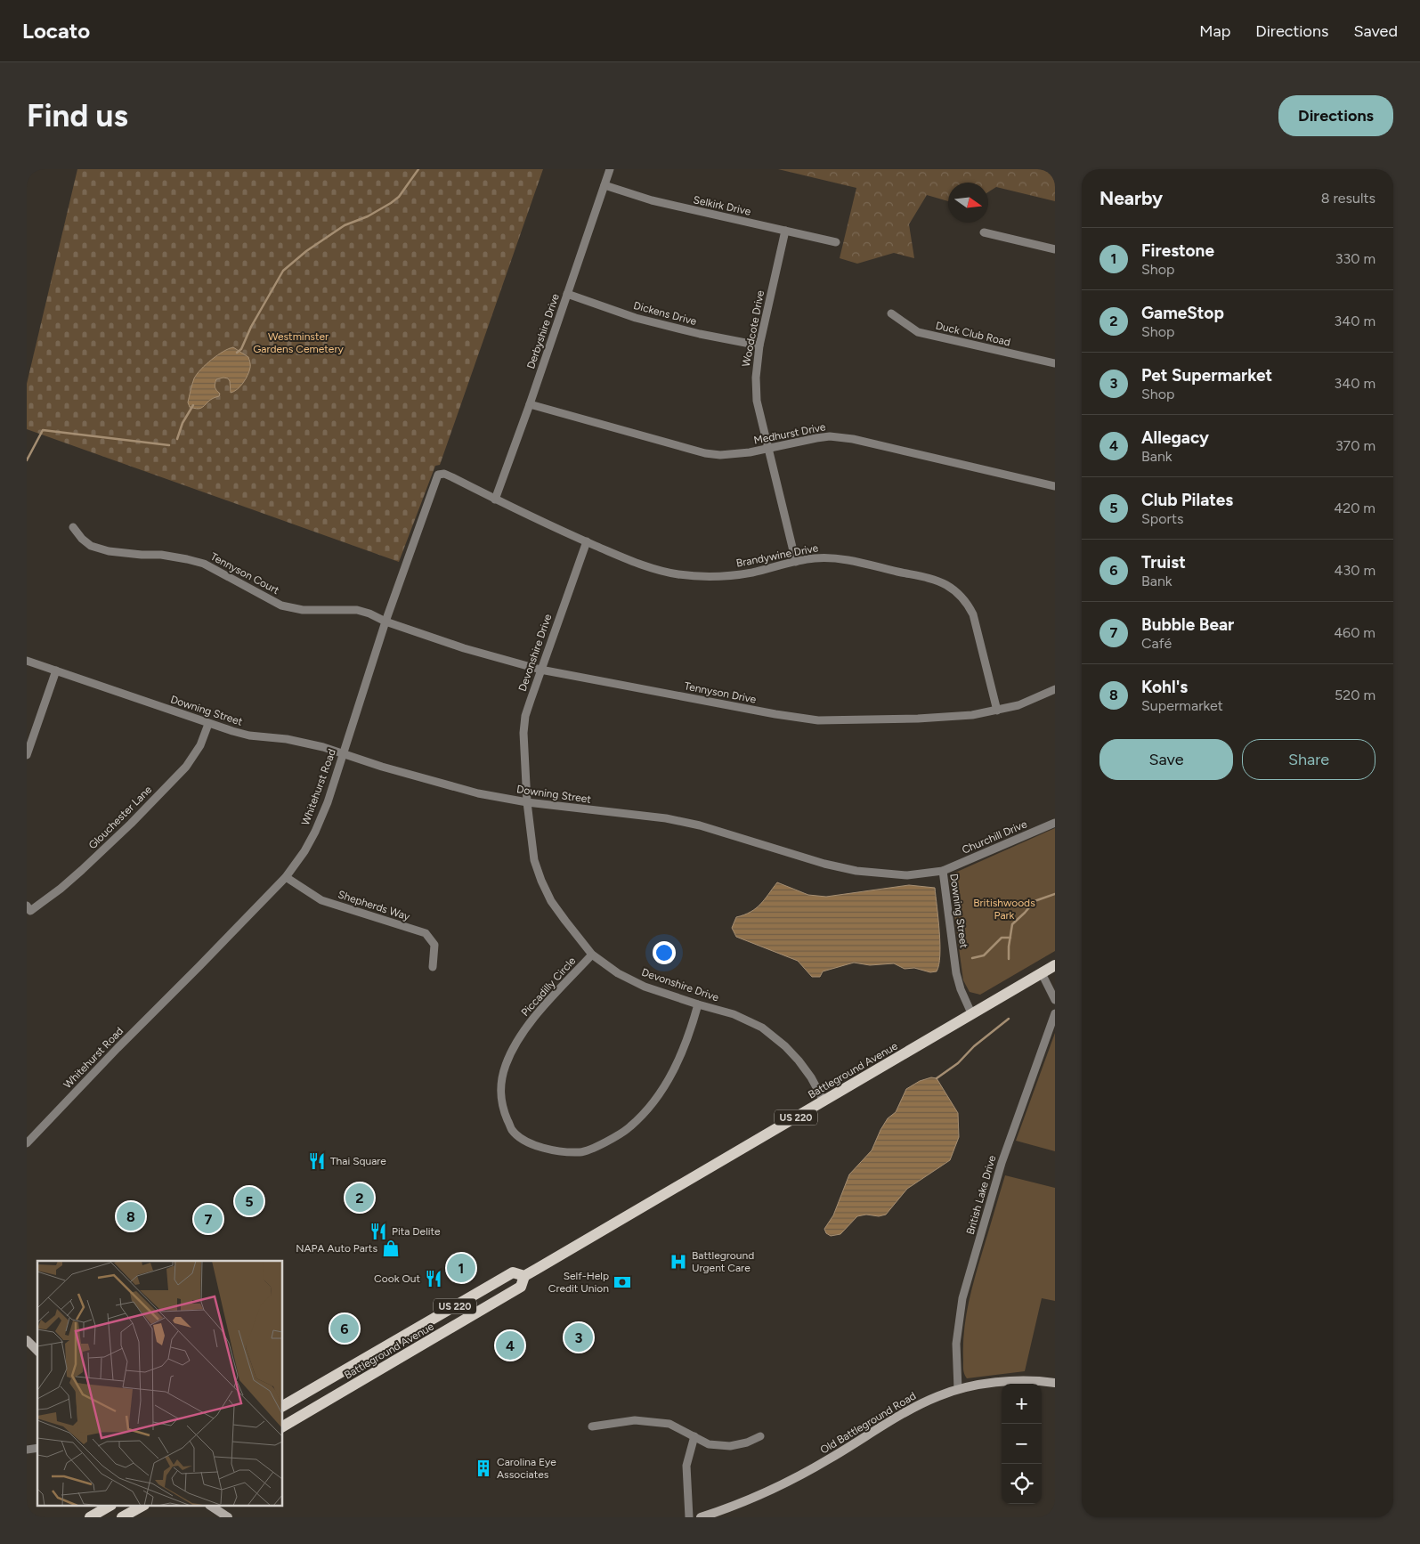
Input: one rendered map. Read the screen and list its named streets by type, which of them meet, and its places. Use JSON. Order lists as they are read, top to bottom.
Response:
{
  "streets": {
    "main road": ["Battleground Avenue", "US 220"],
    "street": [
      "Selkirk Drive",
      "Dickens Drive",
      "Woodcote Drive",
      "Derbyshire Drive",
      "Duck Club Road",
      "Medhurst Drive",
      "Brandywine Drive",
      "Tennyson Court",
      "Devonshire Drive",
      "Tennyson Drive",
      "Downing Street",
      "Whitehurst Road",
      "Glouchester Lane",
      "Churchill Drive",
      "Shepherds Way",
      "Piccadilly Circle",
      "British Lake Drive",
      "Old Battleground Road"
    ]
  },
  "crossings": [
    ["Selkirk Drive", "Woodcote Drive"],
    ["Selkirk Drive", "Derbyshire Drive"],
    ["Dickens Drive", "Woodcote Drive"],
    ["Dickens Drive", "Derbyshire Drive"],
    ["Woodcote Drive", "Medhurst Drive"],
    ["Woodcote Drive", "Brandywine Drive"],
    ["Derbyshire Drive", "Medhurst Drive"],
    ["Derbyshire Drive", "Brandywine Drive"],
    ["Brandywine Drive", "Devonshire Drive"],
    ["Brandywine Drive", "Tennyson Drive"],
    ["Brandywine Drive", "Whitehurst Road"],
    ["Tennyson Court", "Tennyson Drive"],
    ["Tennyson Court", "Whitehurst Road"],
    ["Devonshire Drive", "Tennyson Drive"],
    ["Devonshire Drive", "Downing Street"],
    ["Devonshire Drive", "Piccadilly Circle"],
    ["Devonshire Drive", "Battleground Avenue"],
    ["Tennyson Drive", "Whitehurst Road"],
    ["Downing Street", "Whitehurst Road"],
    ["Downing Street", "Glouchester Lane"],
    ["Downing Street", "Churchill Drive"],
    ["Downing Street", "Battleground Avenue"],
    ["Whitehurst Road", "Shepherds Way"],
    ["British Lake Drive", "Old Battleground Road"]
  ],
  "parks": ["Westminster Gardens Cemetery", "Britishwoods Park"],
  "places": {
    "restaurant": ["Thai Square", "Pita Delite", "Cook Out"],
    "shop": ["NAPA Auto Parts"],
    "hospital": ["Battleground Urgent Care"],
    "bank": ["Self-Help Credit Union"],
    "building": ["Carolina Eye Associates"]
  },
  "north": "right",
  "page": {
    "header": "Locato",
    "nav": ["Map", "Directions", "Saved"],
    "buttons": [
      "Directions",
      ["Save", "Share"]
    ],
    "title": "Find us",
    "heading": ["Nearby", "8 results"],
    "list": [
      {
        "mark": "1",
        "name": "Firestone",
        "note": "Shop",
        "value": "330 m"
      },
      {
        "mark": "2",
        "name": "GameStop",
        "note": "Shop",
        "value": "340 m"
      },
      {
        "mark": "3",
        "name": "Pet Supermarket",
        "note": "Shop",
        "value": "340 m"
      },
      {
        "mark": "4",
        "name": "Allegacy",
        "note": "Bank",
        "value": "370 m"
      },
      {
        "mark": "5",
        "name": "Club Pilates",
        "note": "Sports",
        "value": "420 m"
      },
      {
        "mark": "6",
        "name": "Truist",
        "note": "Bank",
        "value": "430 m"
      },
      {
        "mark": "7",
        "name": "Bubble Bear",
        "note": "Café",
        "value": "460 m"
      },
      {
        "mark": "8",
        "name": "Kohl's",
        "note": "Supermarket",
        "value": "520 m"
      }
    ],
    "pins": [
      "2",
      "5",
      "8",
      "7",
      "1",
      "6",
      "3",
      "4"
    ],
    "map_buttons": ["+", "−"]
  }
}
